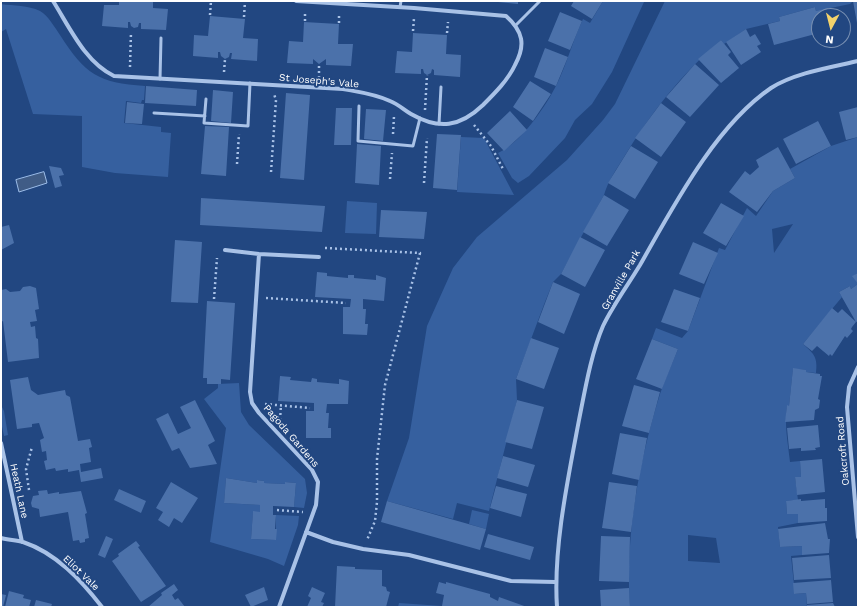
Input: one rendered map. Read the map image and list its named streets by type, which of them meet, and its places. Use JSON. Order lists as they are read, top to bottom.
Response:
{
  "streets": {
    "street": [
      "St Joseph's Vale",
      "Granville Park",
      "Pagoda Gardens",
      "Oakcroft Road",
      "Heath Lane",
      "Eliot Vale"
    ]
  },
  "crossings": [
    ["Heath Lane", "Eliot Vale"]
  ],
  "north": "bottom"
}
